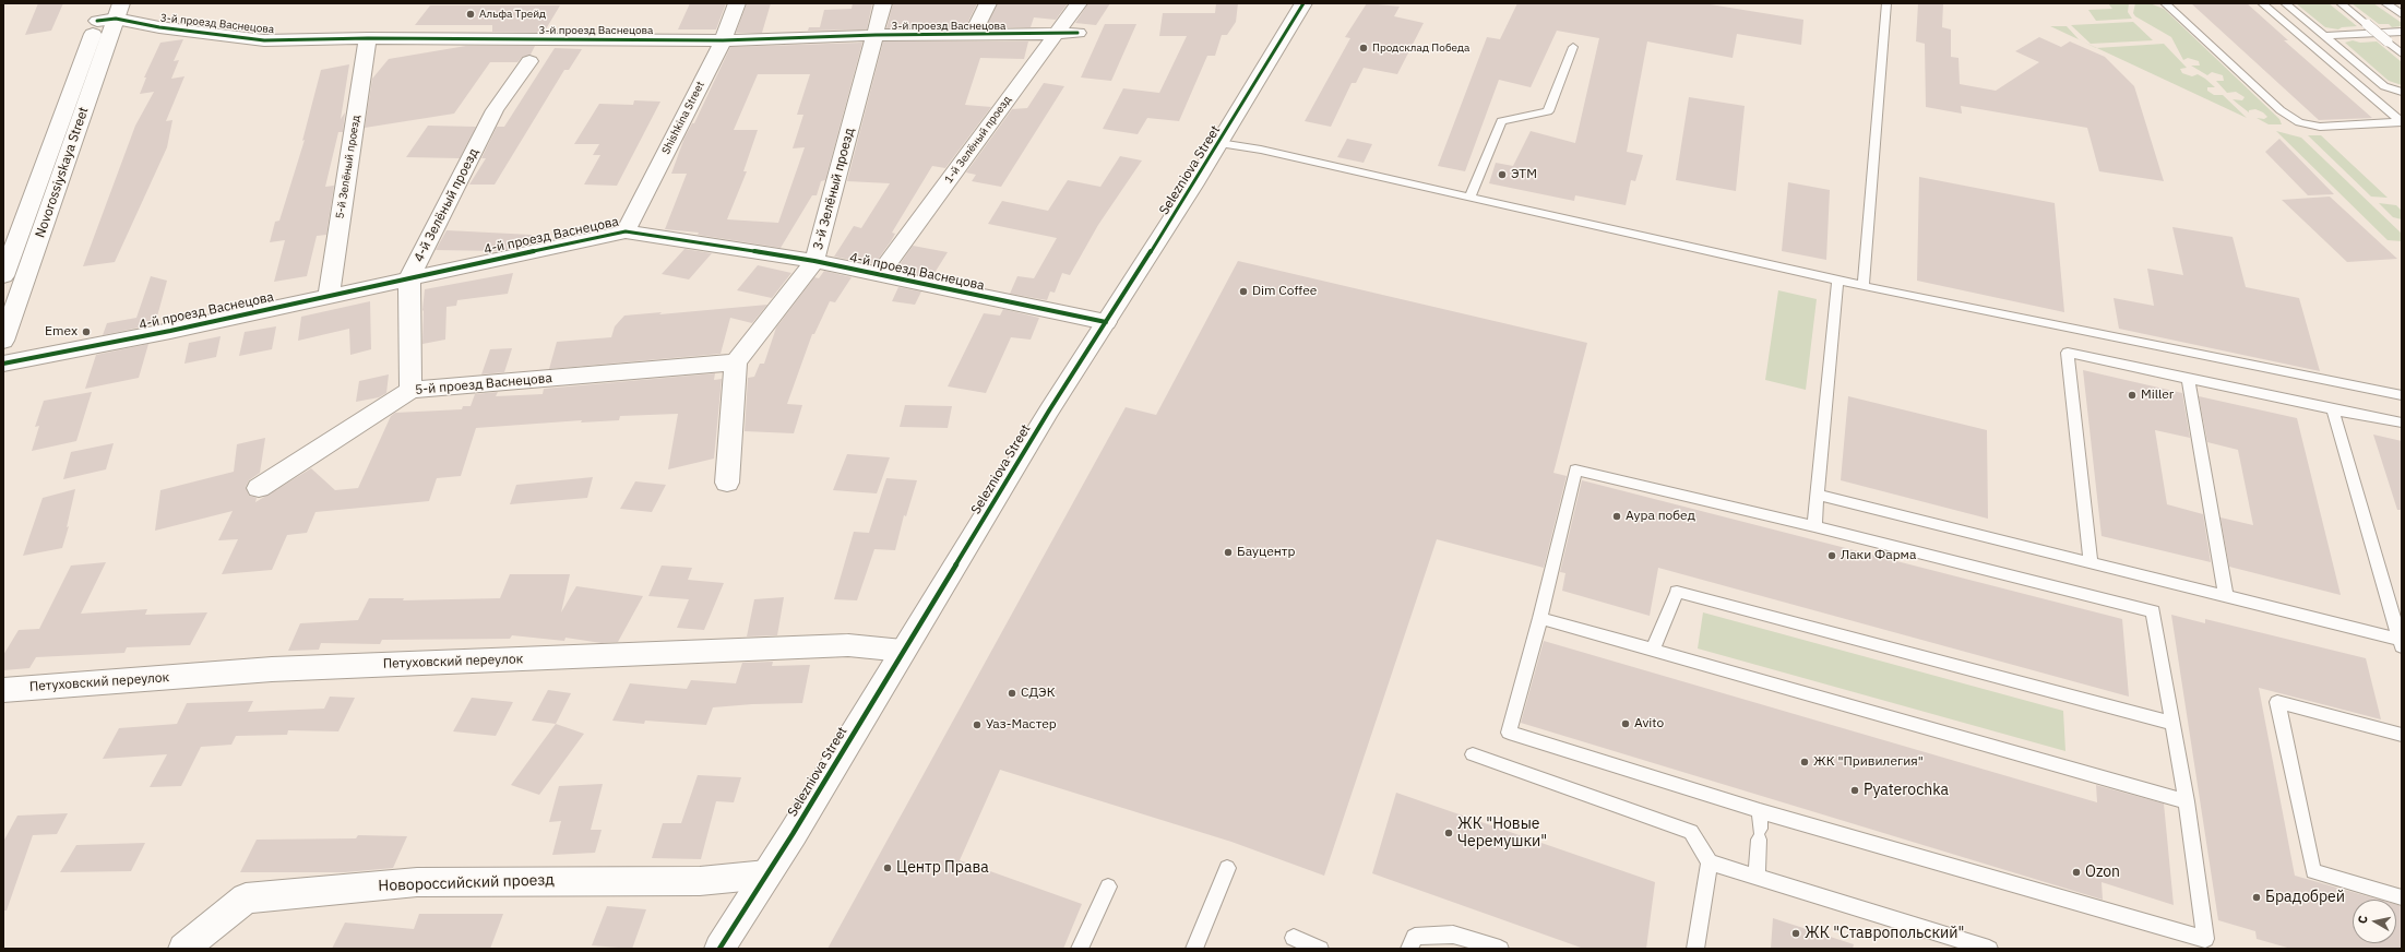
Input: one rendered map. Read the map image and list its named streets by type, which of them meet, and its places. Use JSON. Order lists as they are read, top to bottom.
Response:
{
  "streets": {
    "street": [
      "3-й проезд Васнецова",
      "Shishkina Street",
      "1-й Зелёный проезд",
      "5-й Зелёный проезд",
      "Selezniova Street",
      "Novorossiyskaya Street",
      "3-й Зелёный проезд",
      "4-й Зелёный проезд",
      "4-й проезд Васнецова",
      "5-й проезд Васнецова",
      "Петуховский переулок",
      "Новороссийский проезд"
    ]
  },
  "crossings": [
    ["3-й проезд Васнецова", "Shishkina Street"],
    ["3-й проезд Васнецова", "1-й Зелёный проезд"],
    ["3-й проезд Васнецова", "5-й Зелёный проезд"],
    ["3-й проезд Васнецова", "Novorossiyskaya Street"],
    ["3-й проезд Васнецова", "3-й Зелёный проезд"],
    ["Shishkina Street", "4-й проезд Васнецова"],
    ["1-й Зелёный проезд", "4-й проезд Васнецова"],
    ["5-й Зелёный проезд", "4-й проезд Васнецова"],
    ["Selezniova Street", "4-й проезд Васнецова"],
    ["Selezniova Street", "Петуховский переулок"],
    ["Selezniova Street", "Новороссийский проезд"],
    ["3-й Зелёный проезд", "4-й проезд Васнецова"],
    ["3-й Зелёный проезд", "5-й проезд Васнецова"],
    ["4-й Зелёный проезд", "4-й проезд Васнецова"],
    ["4-й Зелёный проезд", "5-й проезд Васнецова"]
  ],
  "places": [
    "Альфа Трейд",
    "Продсклад Победа",
    "ЭТМ",
    "Dim Coffee",
    "Emex",
    "Miller",
    "Аура побед",
    "Бауцентр",
    "Лаки Фарма",
    "СДЭК",
    "Avito",
    "Уаз-Мастер",
    "ЖК \"Привилегия\"",
    "Pyaterochka",
    "ЖК \"Новые Черемушки\"",
    "Центр Права",
    "Ozon",
    "Брадобрей",
    "ЖК \"Ставропольский\""
  ],
  "north": "left"
}
